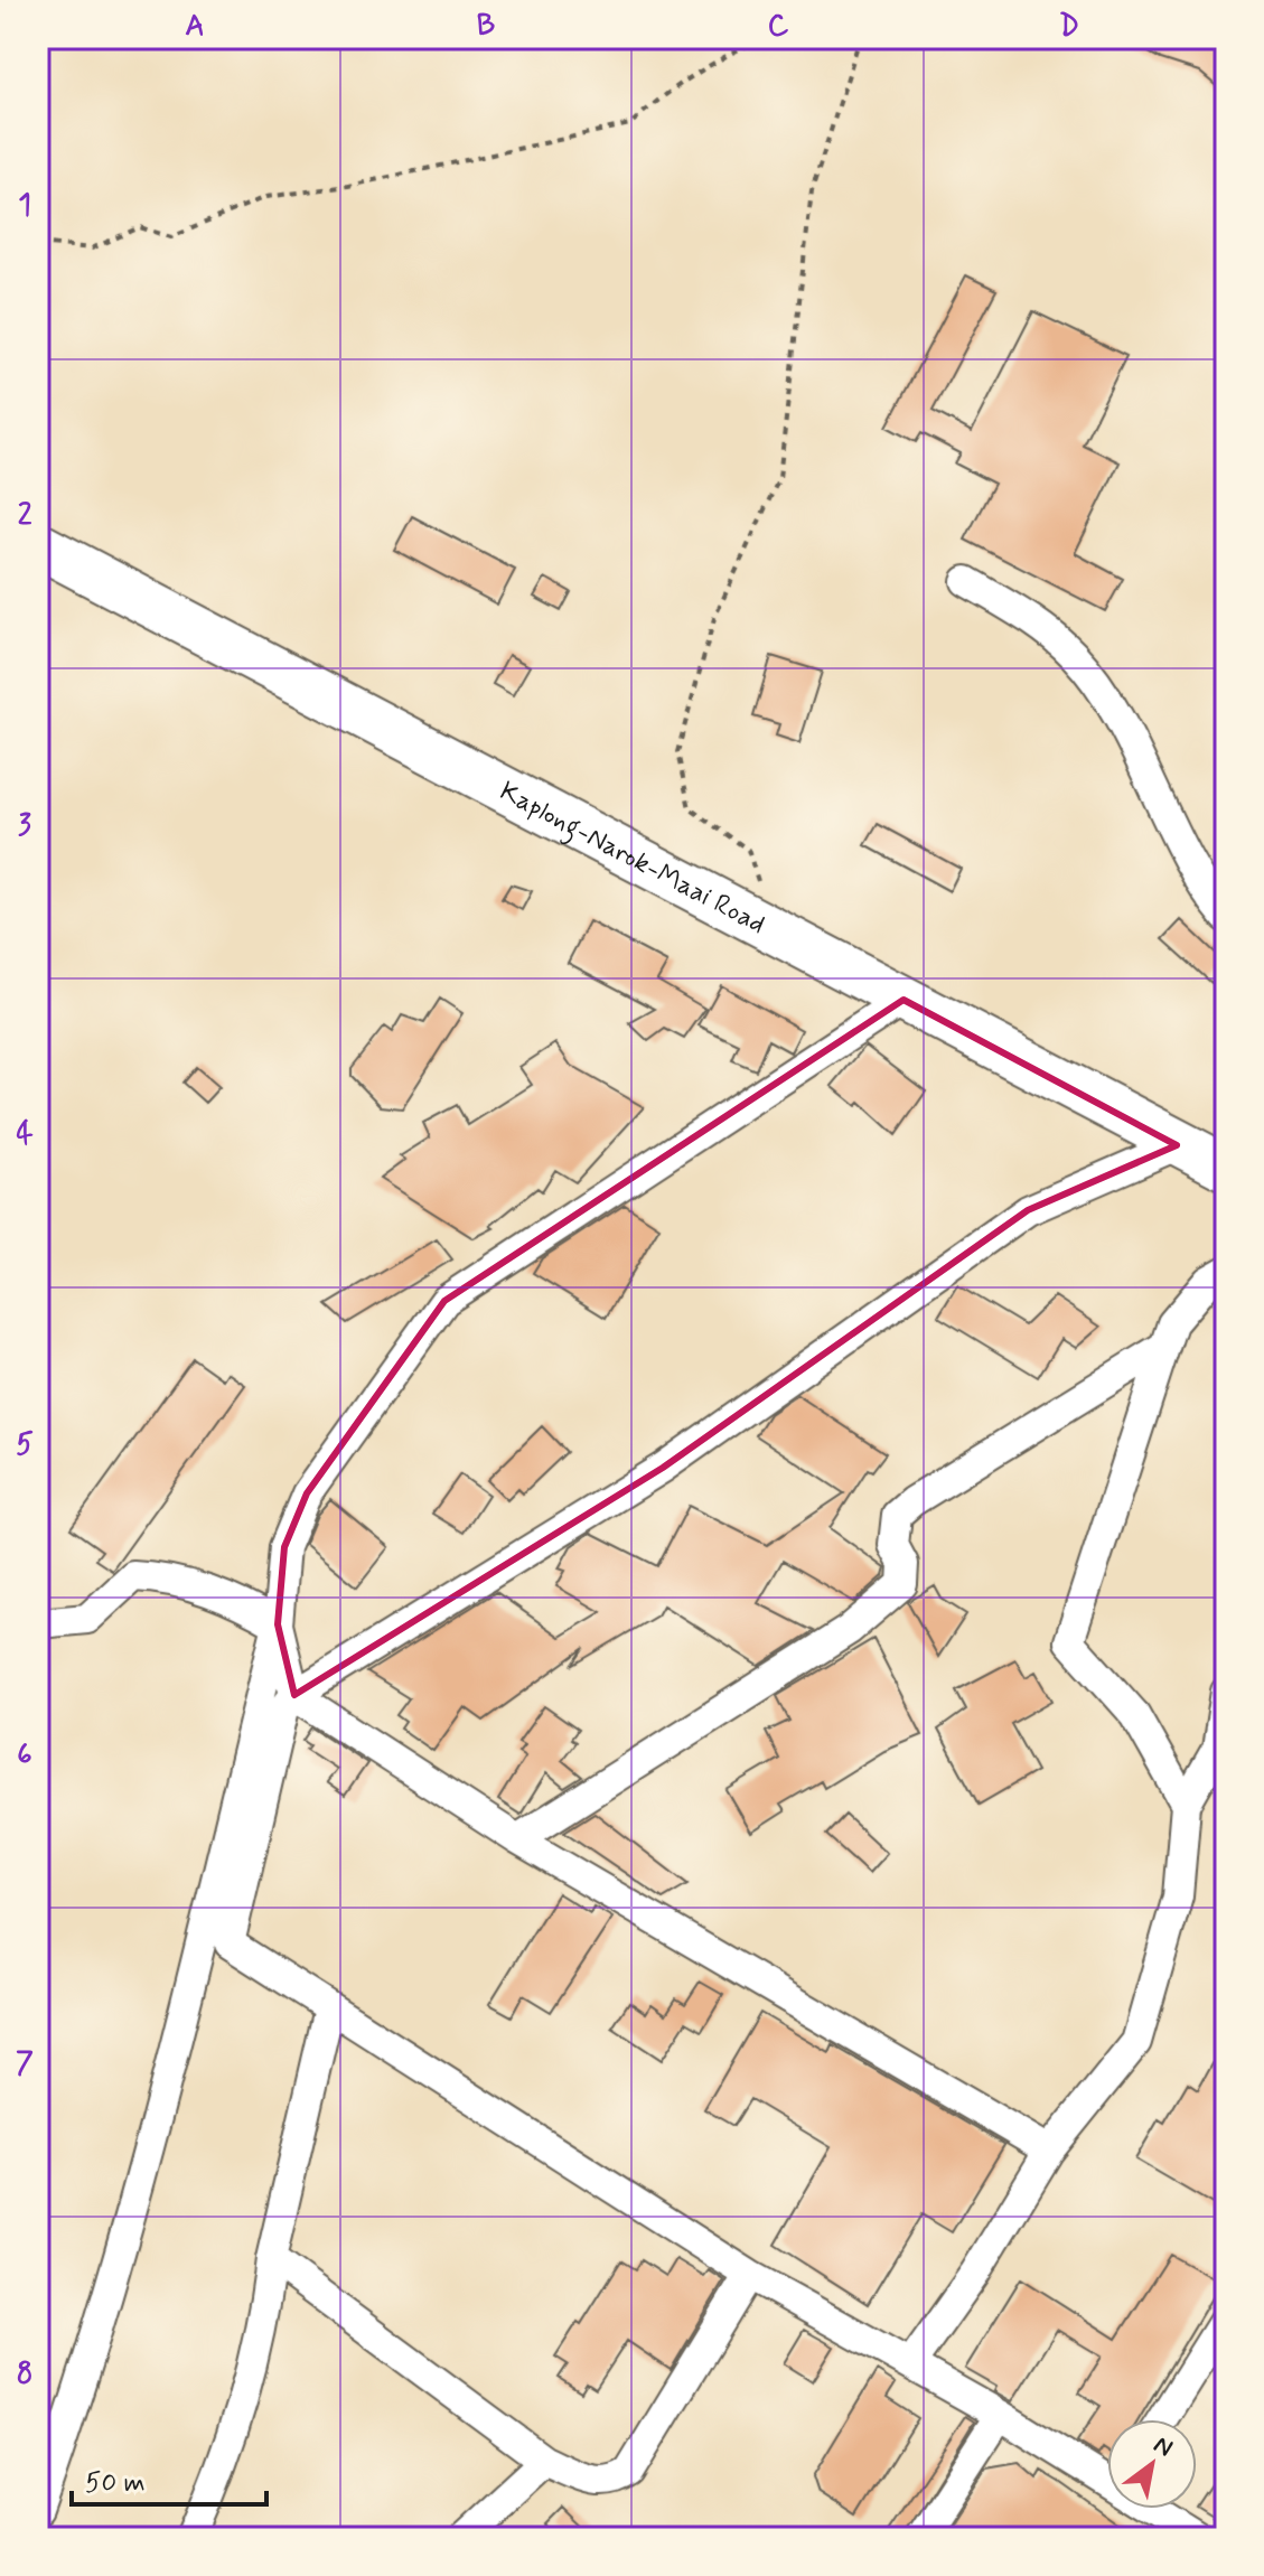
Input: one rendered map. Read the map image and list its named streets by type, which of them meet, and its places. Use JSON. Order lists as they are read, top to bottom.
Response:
{
  "streets": {
    "highway": ["Kaplong-Narok-Maai Road"]
  },
  "scale_bar": "50 m",
  "north": "top right",
  "grid": {
    "columns": [
      "A",
      "B",
      "C",
      "D"
    ],
    "rows": [
      "1",
      "2",
      "3",
      "4",
      "5",
      "6",
      "7",
      "8"
    ]
  }
}
